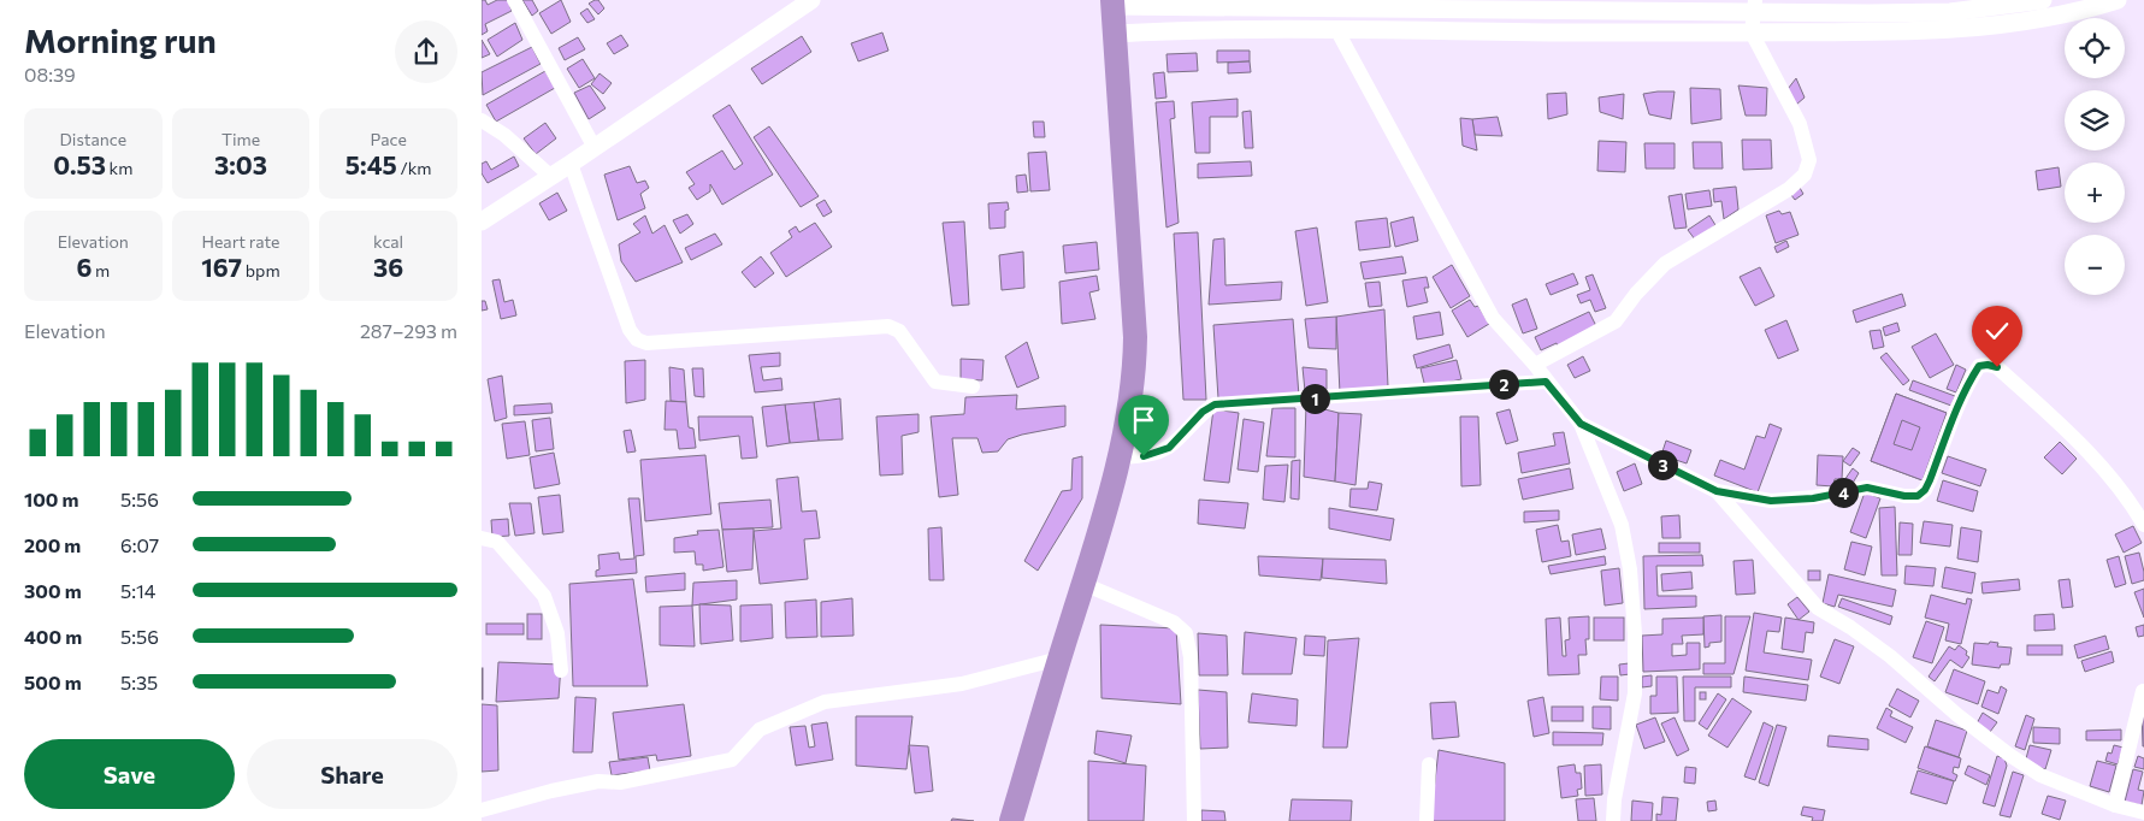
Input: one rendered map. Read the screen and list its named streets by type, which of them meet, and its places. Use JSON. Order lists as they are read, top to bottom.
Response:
{
  "page": {
    "heading": ["Morning run", "08:39"],
    "map_buttons": ["+", "−"],
    "stats": [
      ["Distance", "0.53 km"],
      ["Time", "3:03"],
      ["Pace", "5:45 /km"],
      ["Elevation", "6 m"],
      ["Heart rate", "167 bpm"],
      ["kcal", "36"]
    ],
    "chart": ["Elevation", "287–293 m"],
    "pins": [
      "2",
      "1",
      "3",
      "4"
    ],
    "list": [
      {
        "name": "100 m",
        "note": "5:56"
      },
      {
        "name": "200 m",
        "note": "6:07"
      },
      {
        "name": "300 m",
        "note": "5:14"
      },
      {
        "name": "400 m",
        "note": "5:56"
      },
      {
        "name": "500 m",
        "note": "5:35"
      }
    ],
    "buttons": ["Save", "Share"]
  }
}
